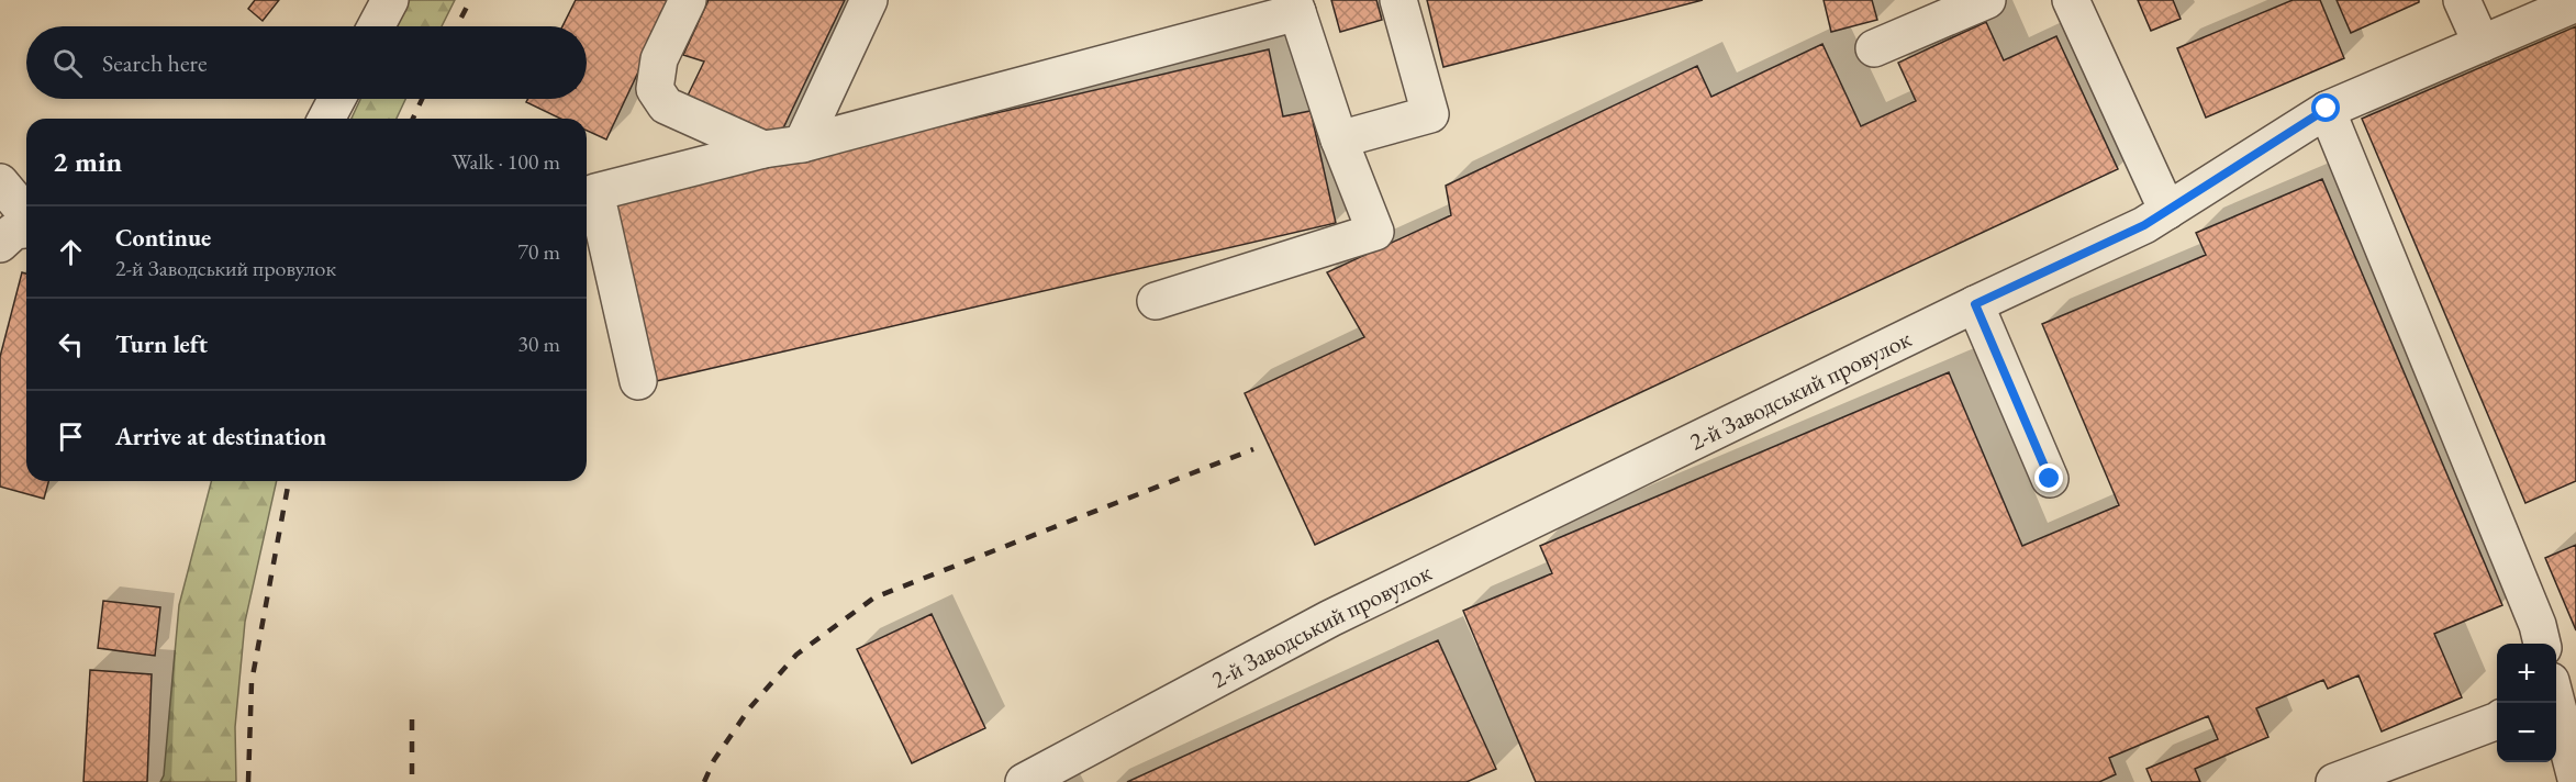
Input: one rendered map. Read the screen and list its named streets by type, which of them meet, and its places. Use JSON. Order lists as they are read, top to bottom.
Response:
{
  "streets": {
    "lane": ["2-й Заводський провулок"]
  },
  "page": {
    "search": "Search here",
    "heading": ["2 min", "Walk · 100 m"],
    "list": [
      ["Continue", "2-й Заводський провулок", "70 m"],
      ["Turn left", "30 m"],
      "Arrive at destination"
    ],
    "map_buttons": ["+", "−"]
  }
}
